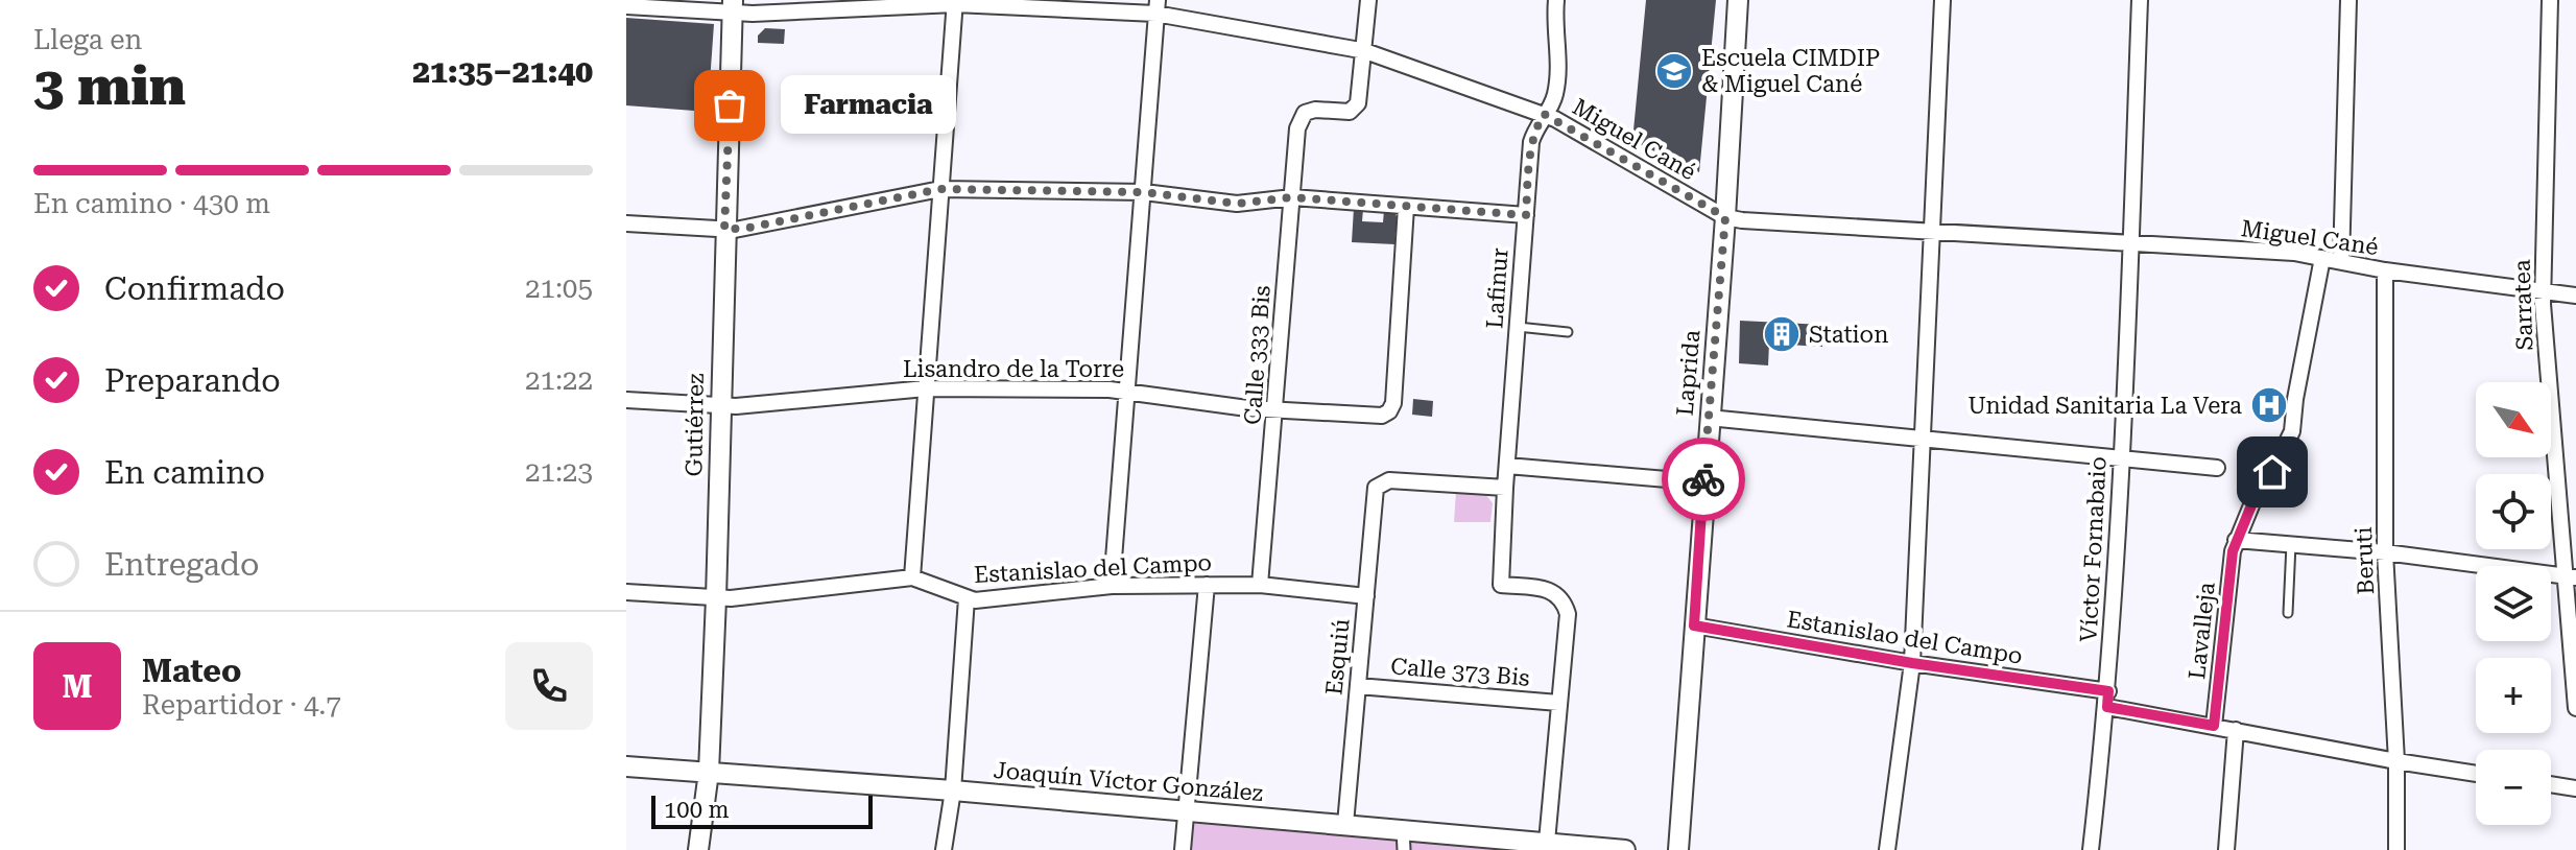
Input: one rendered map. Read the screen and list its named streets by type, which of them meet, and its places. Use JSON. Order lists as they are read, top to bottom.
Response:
{
  "streets": {
    "street": [
      "Miguel Cané",
      "Lafinur",
      "Sarratea",
      "Calle 333 Bis",
      "Lisandro de la Torre",
      "Laprida",
      "Gutiérrez",
      "Víctor Fornabaio",
      "Beruti",
      "Estanislao del Campo",
      "Lavalleja",
      "Esquiú",
      "Calle 373 Bis",
      "Joaquín Víctor González"
    ]
  },
  "crossings": [
    ["Miguel Cané", "Lafinur"],
    ["Miguel Cané", "Sarratea"],
    ["Miguel Cané", "Calle 333 Bis"],
    ["Miguel Cané", "Laprida"],
    ["Miguel Cané", "Gutiérrez"],
    ["Miguel Cané", "Víctor Fornabaio"],
    ["Miguel Cané", "Beruti"],
    ["Miguel Cané", "Lavalleja"],
    ["Lafinur", "Esquiú"],
    ["Lafinur", "Calle 373 Bis"],
    ["Calle 333 Bis", "Lisandro de la Torre"],
    ["Calle 333 Bis", "Estanislao del Campo"],
    ["Lisandro de la Torre", "Gutiérrez"],
    ["Laprida", "Estanislao del Campo"],
    ["Gutiérrez", "Estanislao del Campo"],
    ["Gutiérrez", "Joaquín Víctor González"],
    ["Víctor Fornabaio", "Estanislao del Campo"],
    ["Beruti", "Estanislao del Campo"],
    ["Estanislao del Campo", "Lavalleja"],
    ["Estanislao del Campo", "Esquiú"],
    ["Esquiú", "Calle 373 Bis"],
    ["Esquiú", "Joaquín Víctor González"]
  ],
  "places": {
    "school or university": ["Escuela CIMDIP & Miguel Cané"],
    "other": ["Farmacia"],
    "building": ["Station"],
    "hospital": ["Unidad Sanitaria La Vera"]
  },
  "scale_bar": "100 m",
  "north": "bottom right",
  "page": {
    "heading": ["3 min", "Llega en", "21:35–21:40"],
    "panel": ["Mateo", "Repartidor · 4.7"],
    "bubble": "Farmacia",
    "bar": "En camino · 430 m",
    "list": [
      ["Confirmado", "21:05"],
      ["Preparando", "21:22"],
      ["En camino", "21:23"],
      "Entregado"
    ],
    "map_buttons": ["+", "−"],
    "round": "M",
    "scale": "100 m"
  }
}
